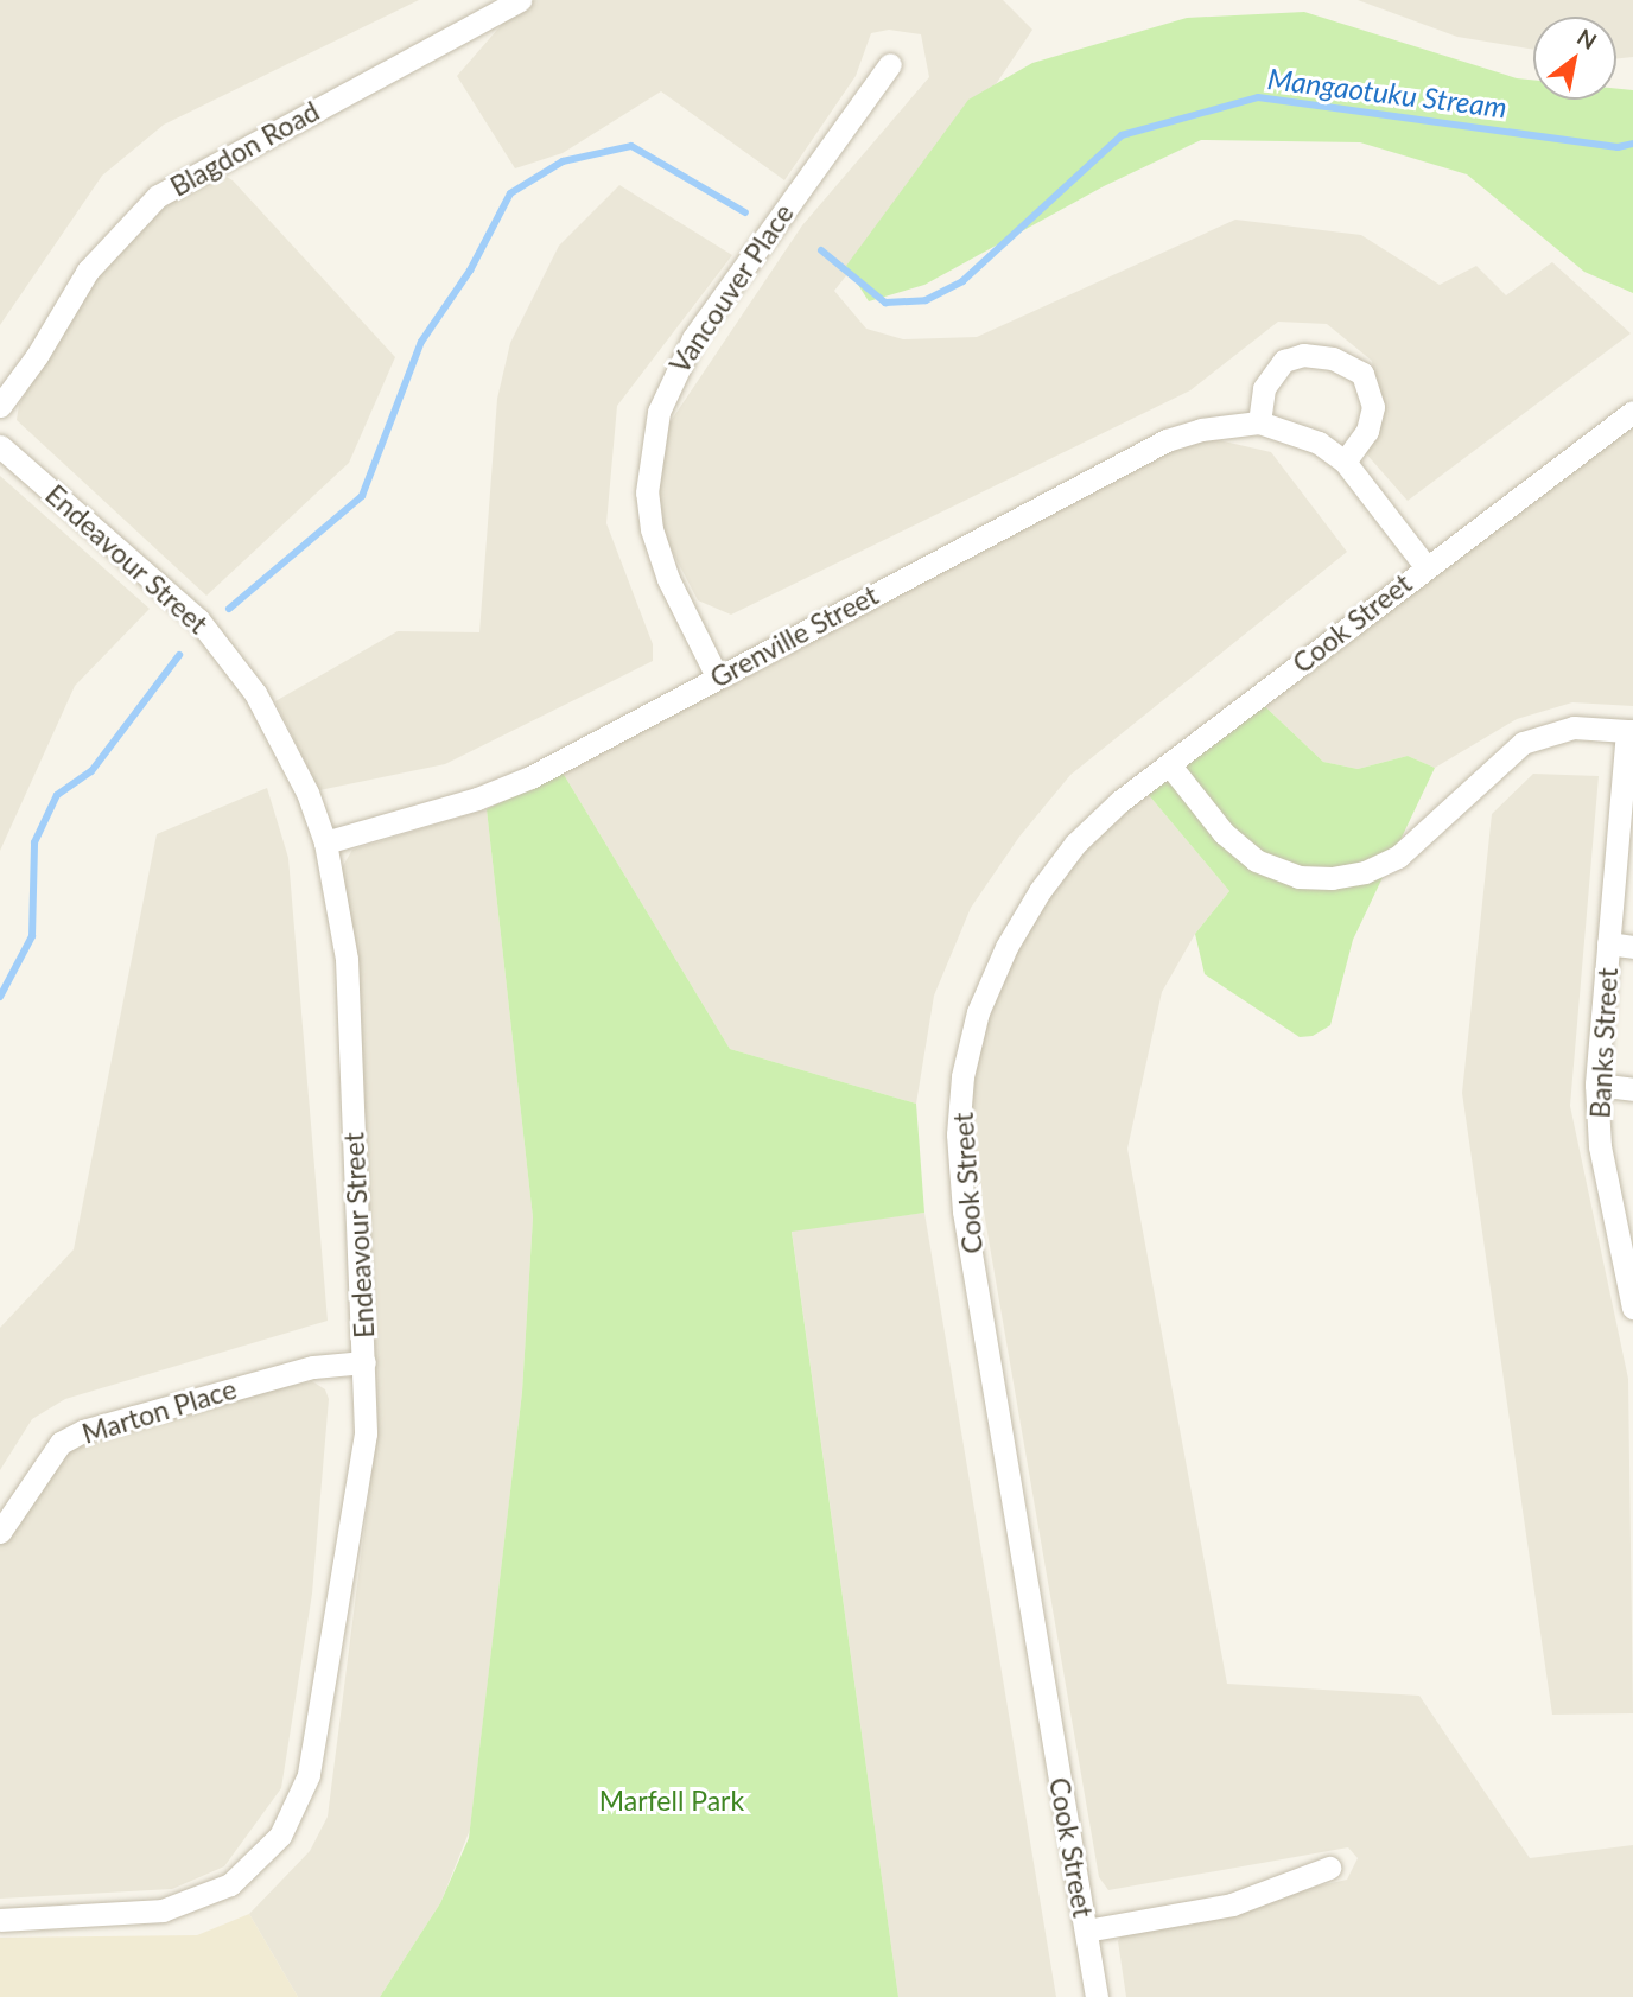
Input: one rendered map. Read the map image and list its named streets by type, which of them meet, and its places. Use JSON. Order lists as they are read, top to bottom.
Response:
{
  "streets": {
    "street": [
      "Blagdon Road",
      "Vancouver Place",
      "Endeavour Street",
      "Cook Street",
      "Grenville Street",
      "Banks Street",
      "Marton Place"
    ]
  },
  "crossings": [
    ["Vancouver Place", "Grenville Street"],
    ["Endeavour Street", "Grenville Street"],
    ["Endeavour Street", "Marton Place"],
    ["Cook Street", "Grenville Street"]
  ],
  "water": ["Mangaotuku Stream"],
  "parks": ["Marfell Park"],
  "north": "top right"
}
